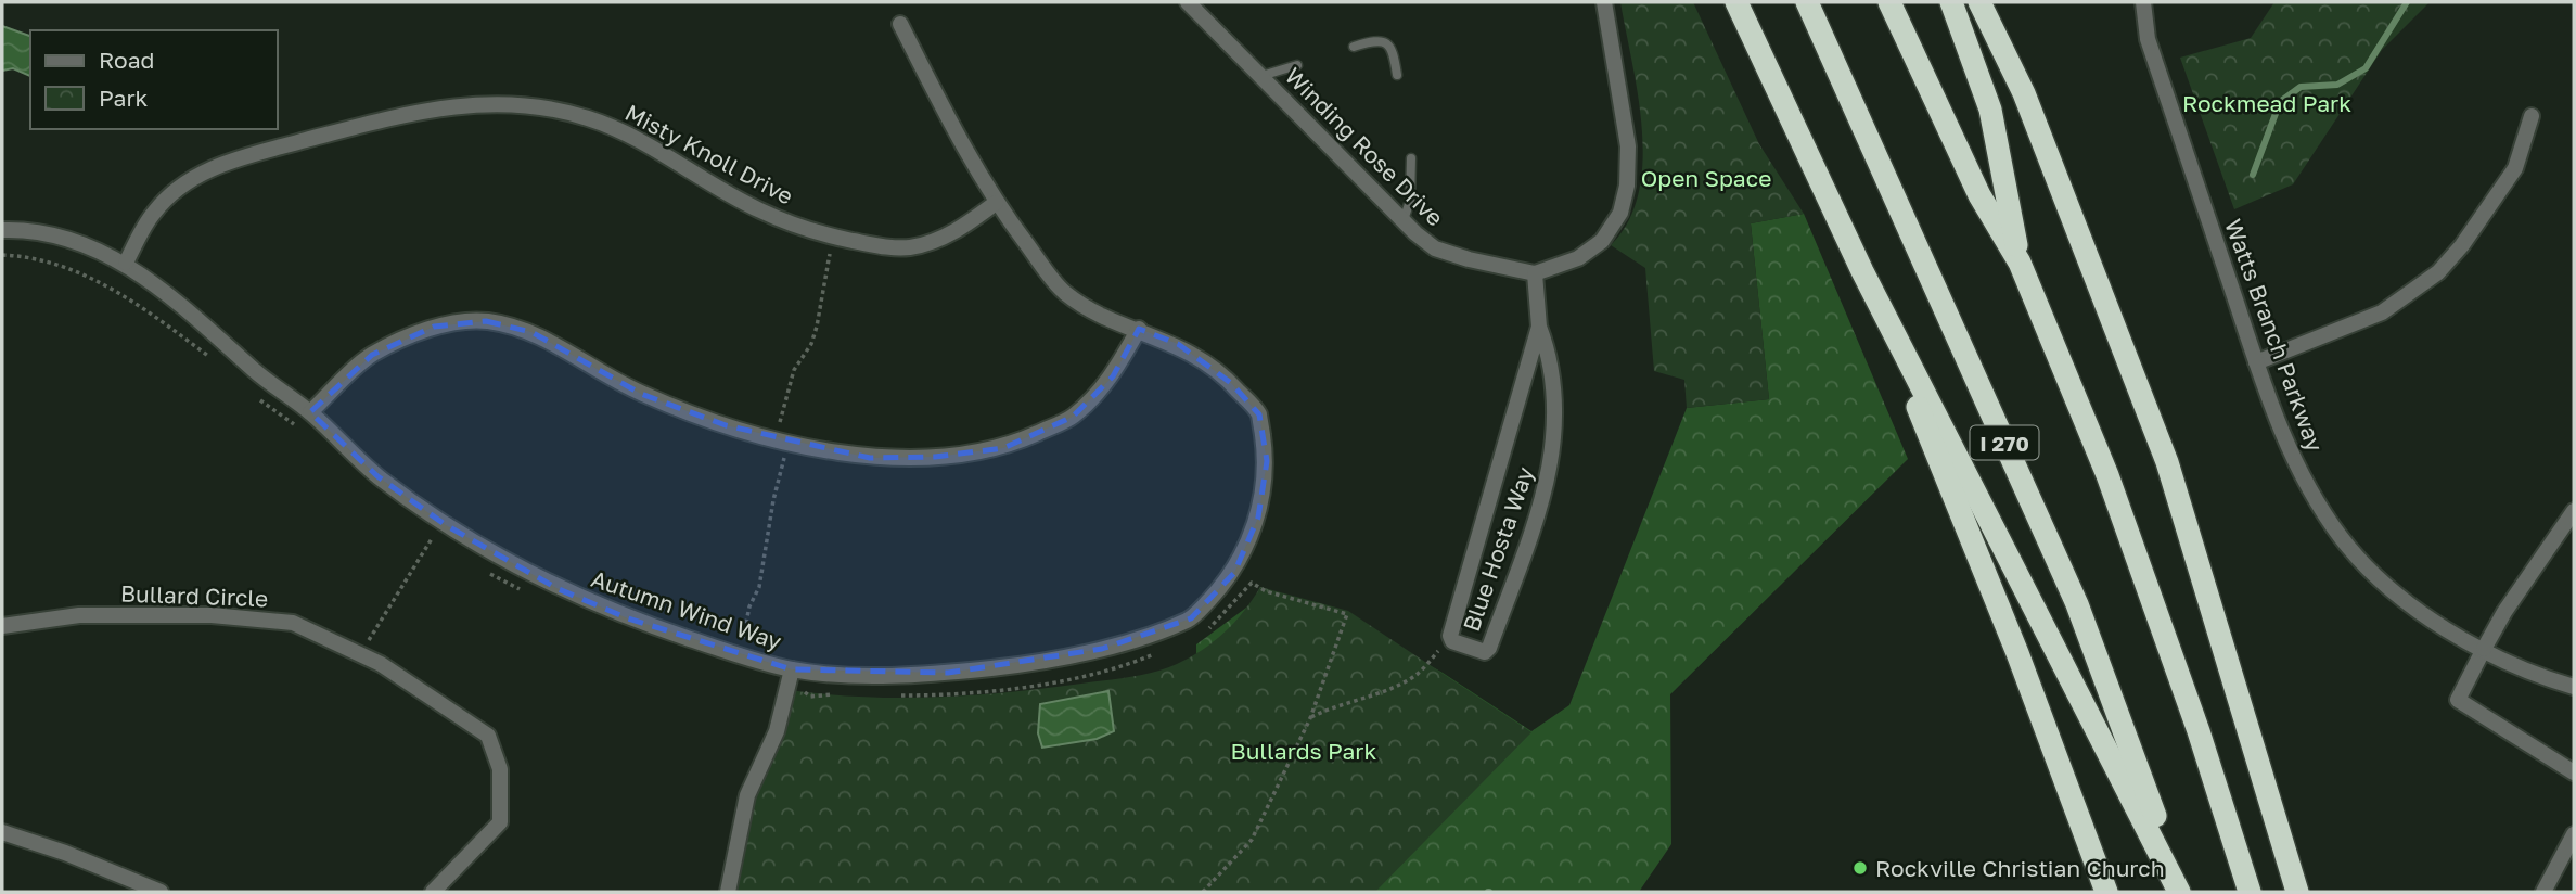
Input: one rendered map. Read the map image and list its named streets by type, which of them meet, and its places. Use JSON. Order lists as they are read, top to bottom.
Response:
{
  "streets": {
    "highway": ["I 270"],
    "street": [
      "Winding Rose Drive",
      "Misty Knoll Drive",
      "Watts Branch Parkway",
      "Blue Hosta Way",
      "Bullard Circle",
      "Autumn Wind Way"
    ]
  },
  "crossings": [
    ["Winding Rose Drive", "Blue Hosta Way"],
    ["Misty Knoll Drive", "Autumn Wind Way"]
  ],
  "parks": ["Rockmead Park", "Open Space", "Bullards Park"],
  "places": ["Rockville Christian Church"],
  "legend": ["Road", "Park"]
}
